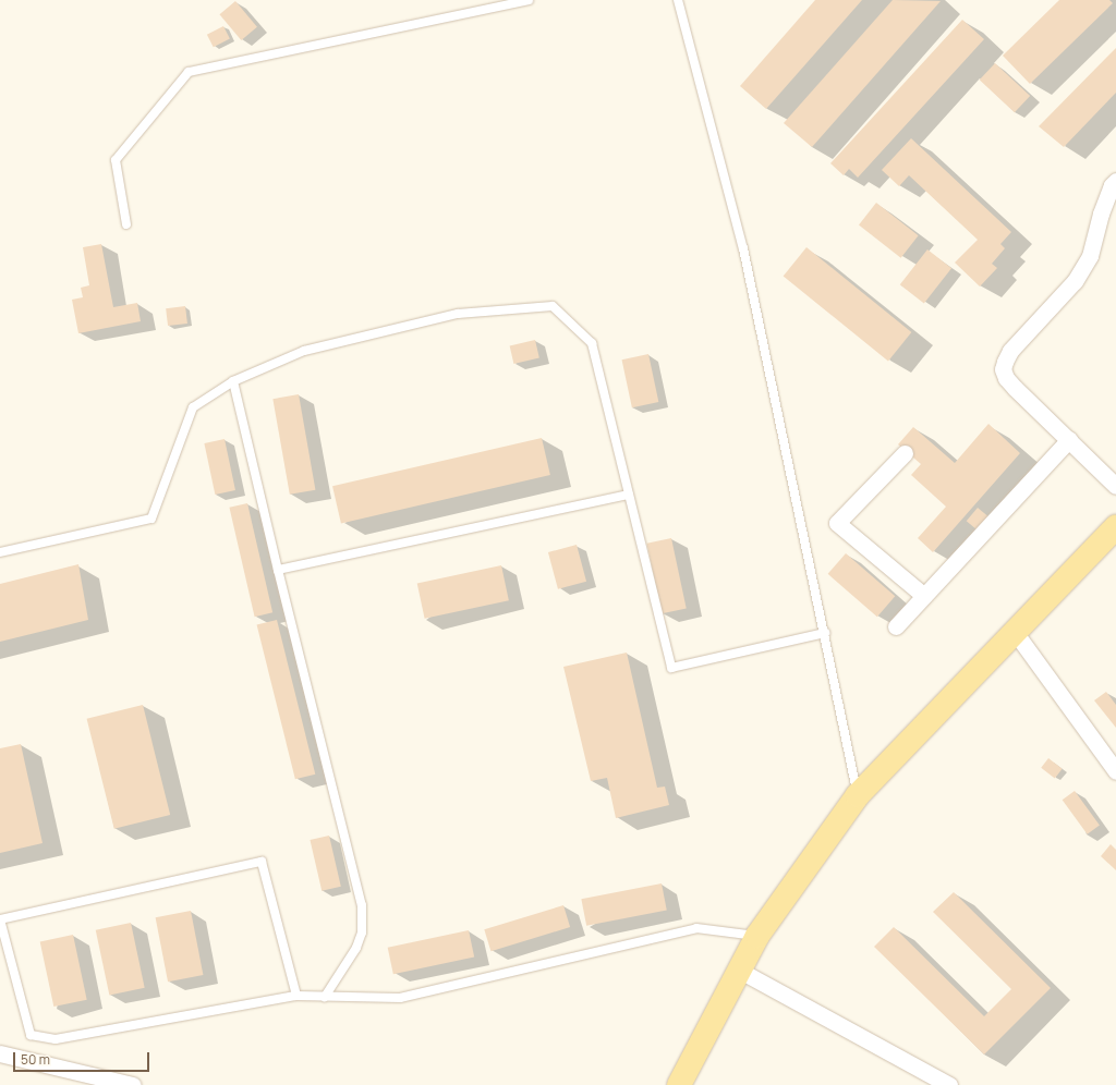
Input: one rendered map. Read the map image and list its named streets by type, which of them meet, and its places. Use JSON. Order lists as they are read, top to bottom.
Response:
{
  "scale_bar": "50 m"
}
